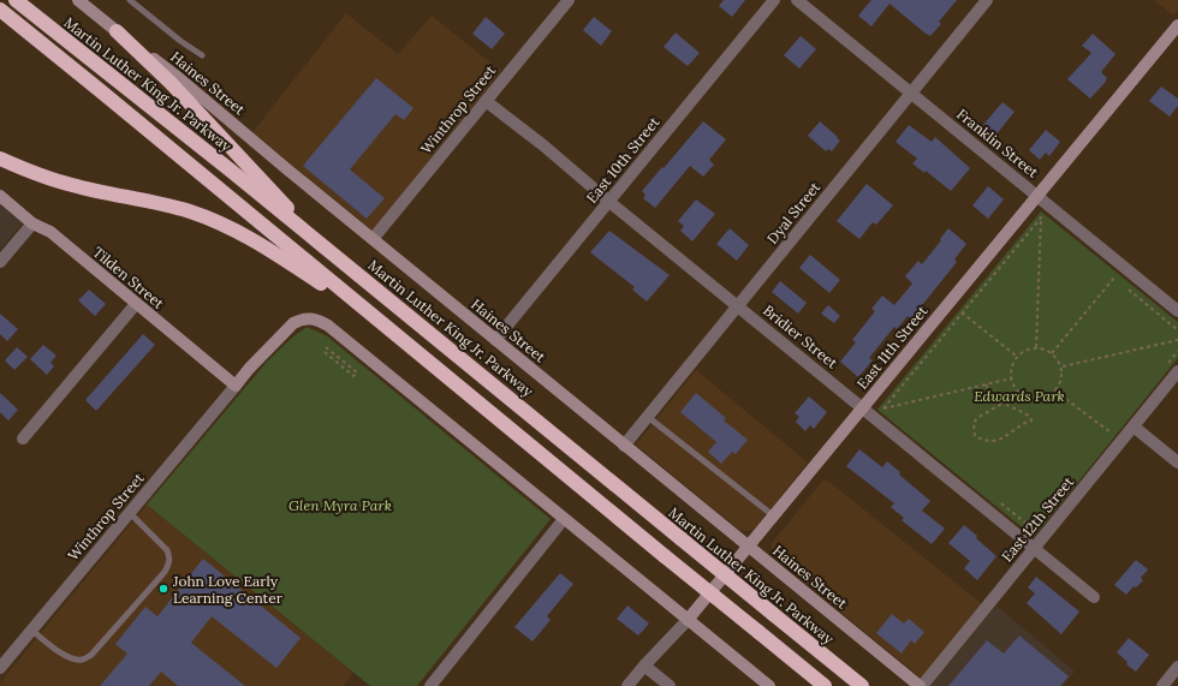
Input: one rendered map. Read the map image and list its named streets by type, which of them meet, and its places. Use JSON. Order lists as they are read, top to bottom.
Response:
{
  "streets": {
    "highway": ["Martin Luther King Jr. Parkway"],
    "street": [
      "Haines Street",
      "Winthrop Street",
      "Franklin Street",
      "East 10th Street",
      "Dyal Street",
      "Tilden Street",
      "Bridier Street",
      "East 11th Street",
      "East 12th Street"
    ]
  },
  "crossings": [
    ["Haines Street", "Winthrop Street"],
    ["Haines Street", "East 10th Street"],
    ["Haines Street", "Dyal Street"],
    ["Haines Street", "East 11th Street"],
    ["Haines Street", "East 12th Street"],
    ["Winthrop Street", "Tilden Street"],
    ["Winthrop Street", "Bridier Street"],
    ["Franklin Street", "Dyal Street"],
    ["Franklin Street", "East 11th Street"],
    ["East 10th Street", "Bridier Street"],
    ["Dyal Street", "Bridier Street"],
    ["Bridier Street", "East 11th Street"],
    ["Bridier Street", "East 12th Street"]
  ],
  "parks": ["Edwards Park", "Glen Myra Park"],
  "places": ["John Love Early Learning Center"]
}
